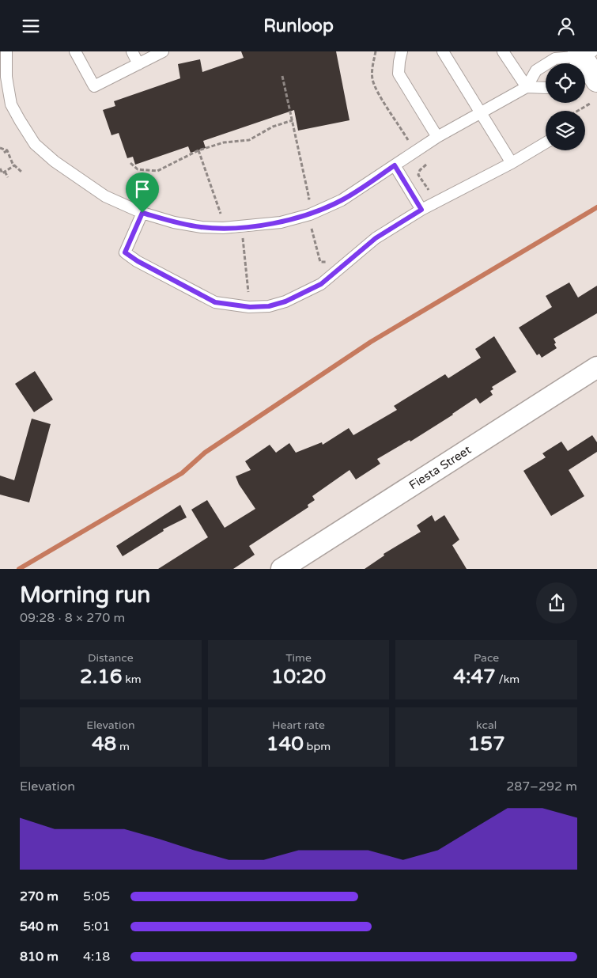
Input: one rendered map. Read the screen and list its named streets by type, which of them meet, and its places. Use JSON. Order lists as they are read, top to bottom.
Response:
{
  "streets": {
    "street": ["Fiesta Street"]
  },
  "page": {
    "header": "Runloop",
    "heading": ["Morning run", "09:28 · 8 × 270 m"],
    "stats": [
      ["Distance", "2.16 km"],
      ["Time", "10:20"],
      ["Pace", "4:47 /km"],
      ["Elevation", "48 m"],
      ["Heart rate", "140 bpm"],
      ["kcal", "157"]
    ],
    "chart": ["Elevation", "287–292 m"],
    "list": [
      {
        "name": "270 m",
        "note": "5:05"
      },
      {
        "name": "540 m",
        "note": "5:01"
      },
      {
        "name": "810 m",
        "note": "4:18"
      }
    ]
  }
}
